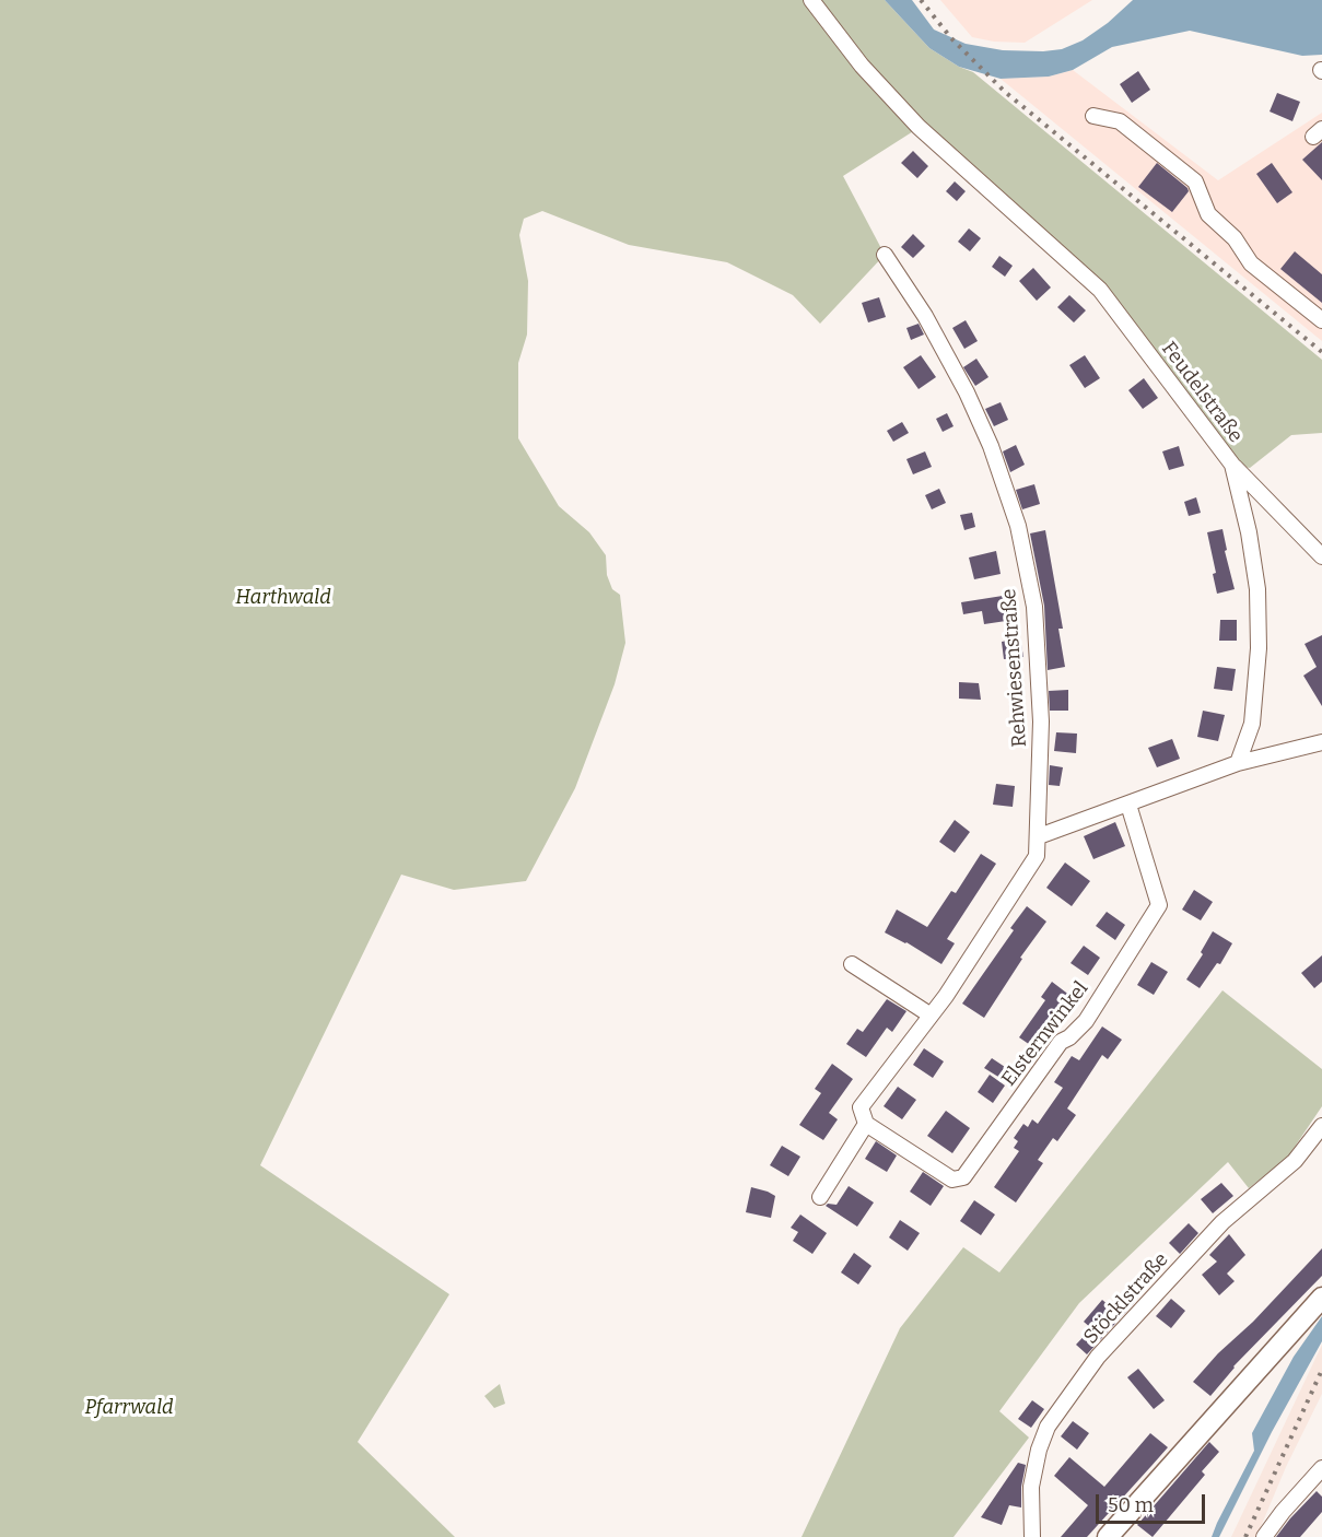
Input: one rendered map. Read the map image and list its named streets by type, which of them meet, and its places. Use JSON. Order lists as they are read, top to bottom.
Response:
{
  "streets": {
    "street": [
      "Feudelstraße",
      "Rehwiesenstraße",
      "Elsternwinkel",
      "Stöcklstraße"
    ]
  },
  "parks": ["Harthwald", "Pfarrwald"],
  "scale_bar": "50 m"
}
